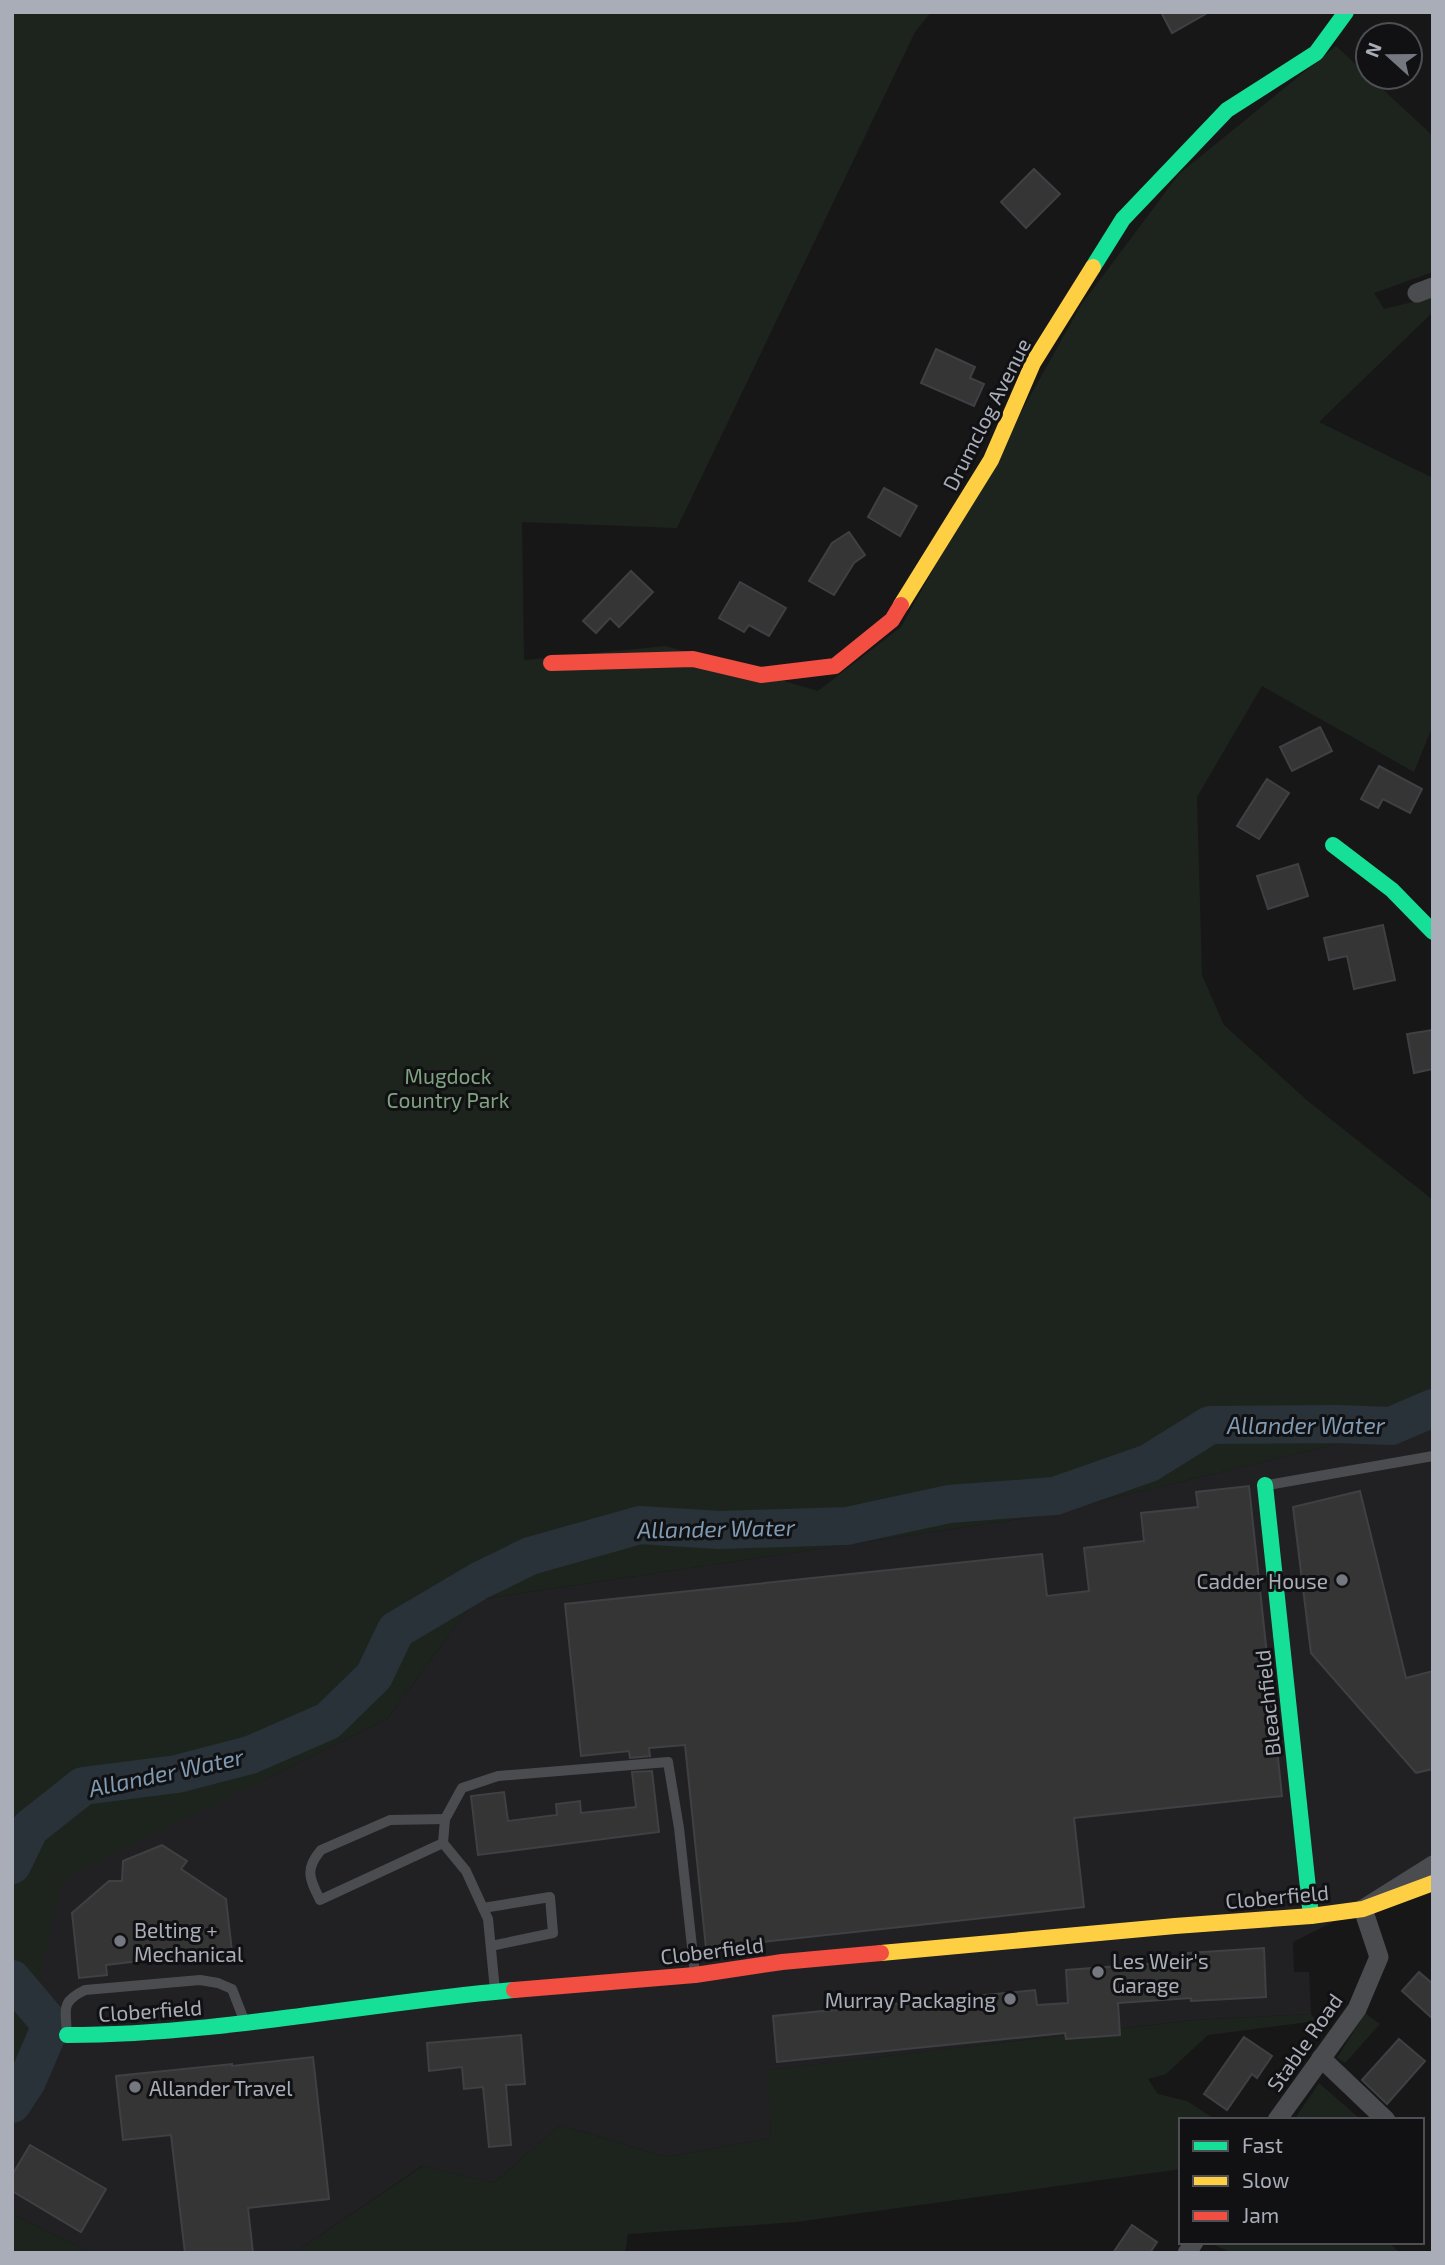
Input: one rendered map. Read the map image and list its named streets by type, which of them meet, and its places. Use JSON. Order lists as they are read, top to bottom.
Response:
{
  "streets": {
    "street": [
      "Drumclog Avenue",
      "Bleachfield",
      "Cloberfield",
      "Stable Road"
    ]
  },
  "crossings": [
    ["Bleachfield", "Cloberfield"],
    ["Cloberfield", "Stable Road"]
  ],
  "water": ["Allander Water"],
  "parks": ["Mugdock Country Park"],
  "places": [
    "Cadder House",
    "Belting + Mechanical",
    "Les Weir's Garage",
    "Murray Packaging",
    "Allander Travel"
  ],
  "legend": ["Fast", "Slow", "Jam"],
  "north": "left"
}
